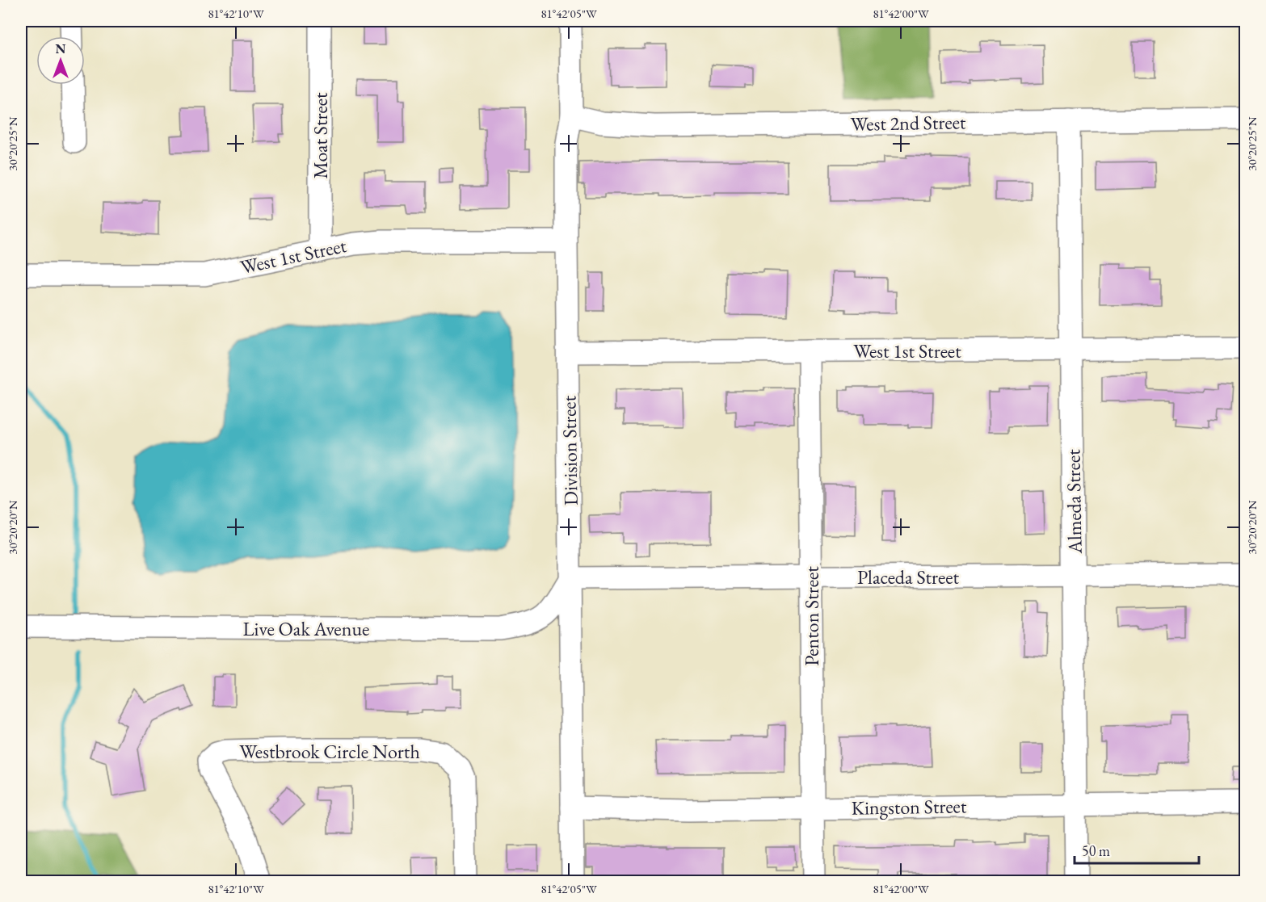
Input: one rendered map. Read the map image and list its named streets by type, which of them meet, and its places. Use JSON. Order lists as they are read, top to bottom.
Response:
{
  "streets": {
    "street": [
      "West 2nd Street",
      "Moat Street",
      "West 1st Street",
      "Division Street",
      "Almeda Street",
      "Placeda Street",
      "Penton Street",
      "Live Oak Avenue",
      "Westbrook Circle North",
      "Kingston Street"
    ]
  },
  "crossings": [
    ["West 2nd Street", "Division Street"],
    ["West 2nd Street", "Almeda Street"],
    ["Moat Street", "West 1st Street"],
    ["West 1st Street", "Division Street"],
    ["West 1st Street", "Almeda Street"],
    ["West 1st Street", "Penton Street"],
    ["Division Street", "Placeda Street"],
    ["Division Street", "Live Oak Avenue"],
    ["Division Street", "Kingston Street"],
    ["Almeda Street", "Placeda Street"],
    ["Almeda Street", "Kingston Street"],
    ["Placeda Street", "Penton Street"],
    ["Placeda Street", "Live Oak Avenue"],
    ["Penton Street", "Kingston Street"]
  ],
  "scale_bar": "50 m",
  "north": "top",
  "coordinates": [
    "81°42'10\"W",
    "81°42'05\"W",
    "81°42'00\"W",
    "30°20'25\"N",
    "30°20'20\"N"
  ]
}
